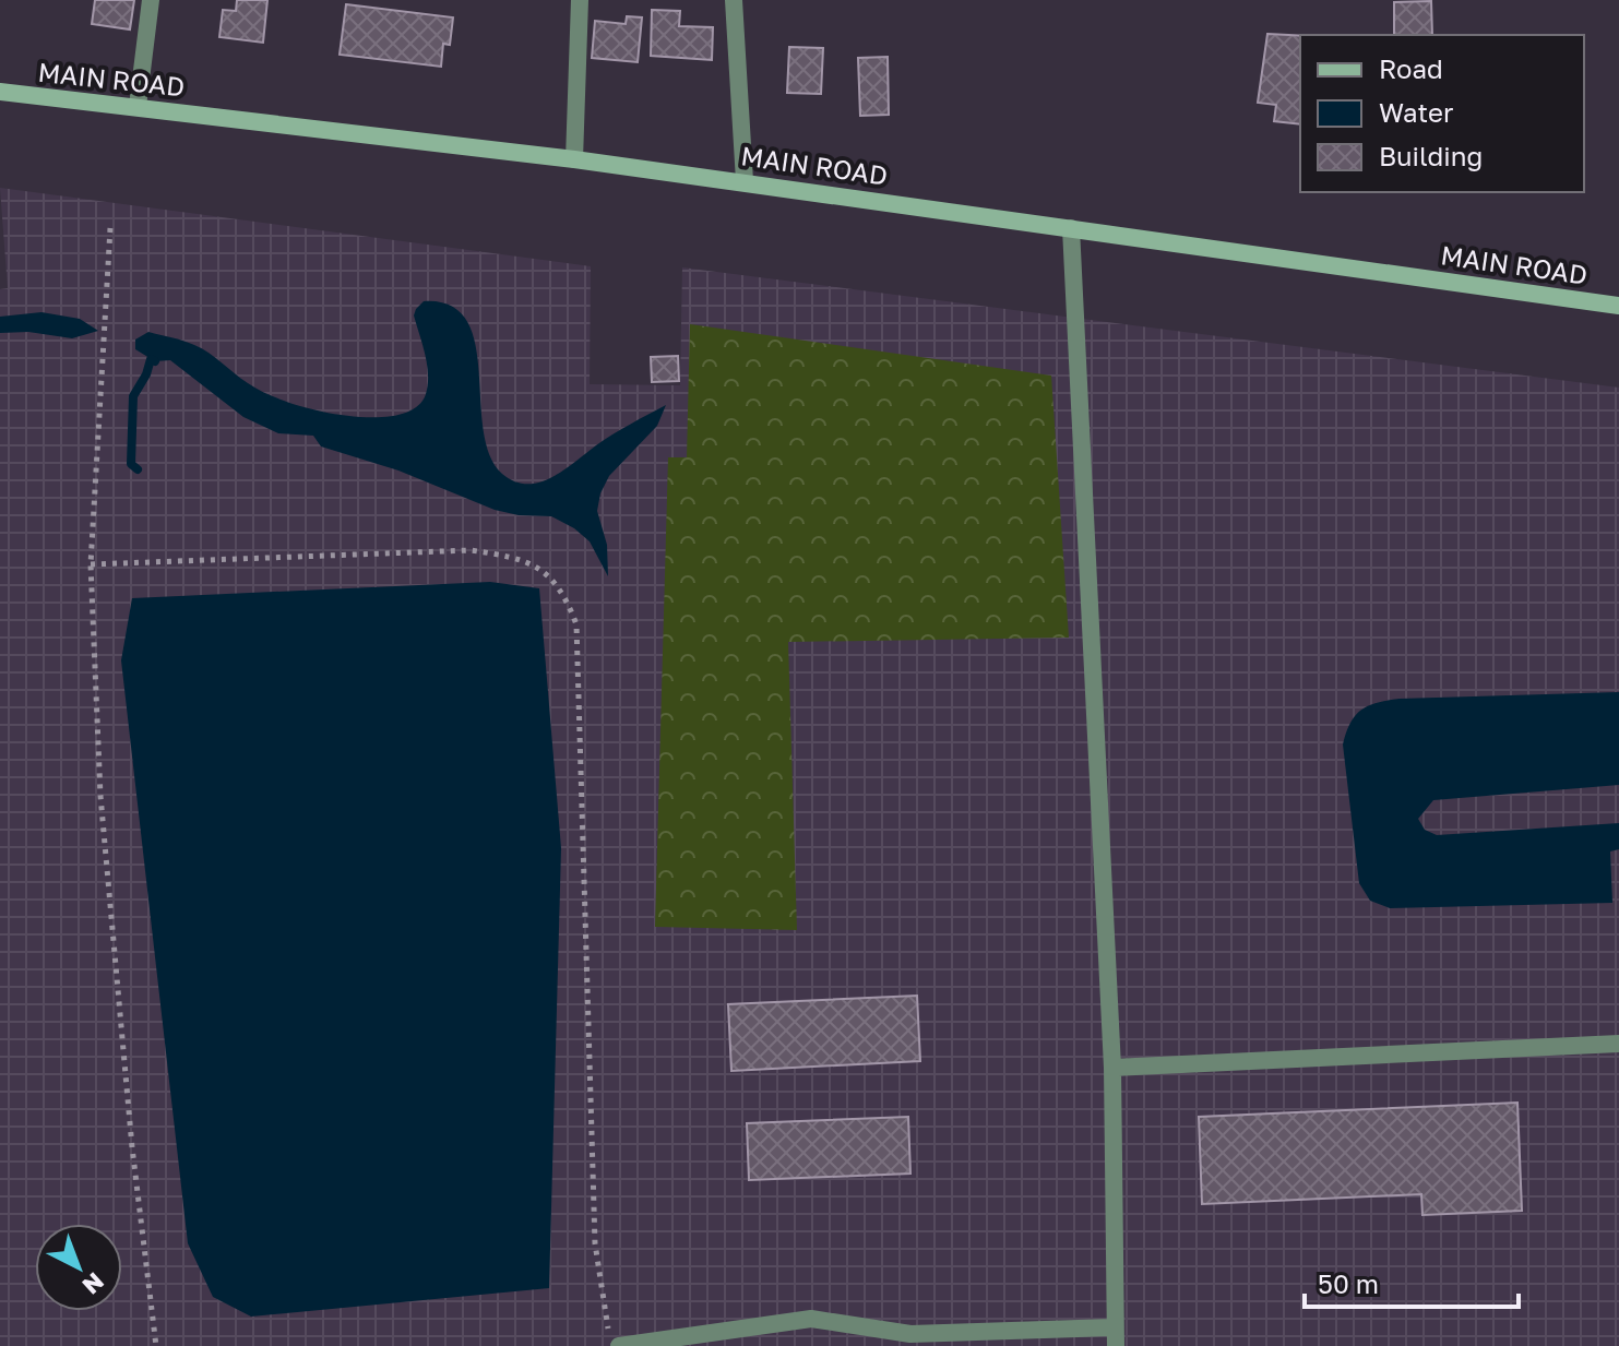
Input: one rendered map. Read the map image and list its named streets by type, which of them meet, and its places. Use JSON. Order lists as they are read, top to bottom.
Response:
{
  "streets": {
    "main road": ["MAIN ROAD"]
  },
  "legend": ["Road", "Water", "Building"],
  "scale_bar": "50 m",
  "north": "bottom right"
}
